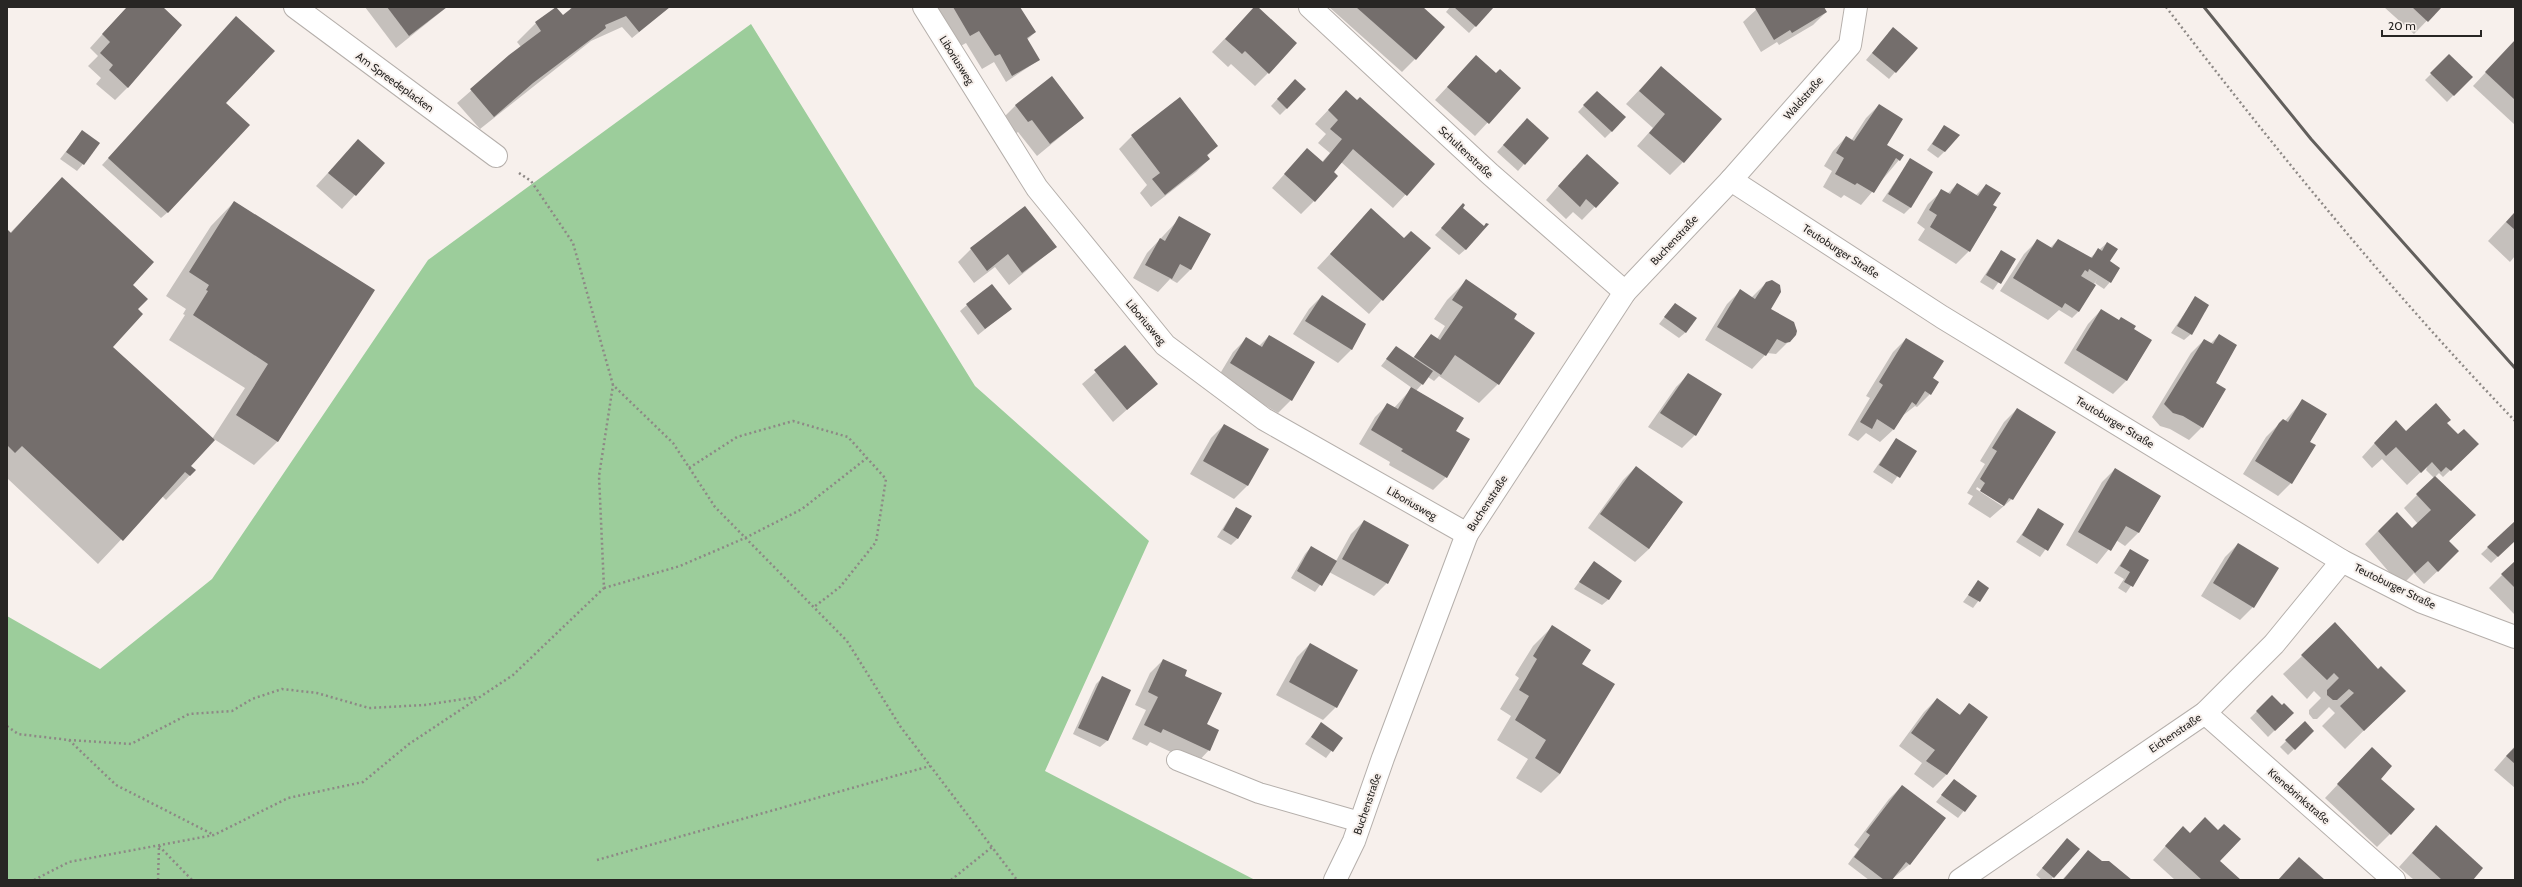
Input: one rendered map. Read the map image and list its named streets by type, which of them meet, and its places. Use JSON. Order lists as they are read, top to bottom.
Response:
{
  "streets": {
    "street": [
      "Liboriusweg",
      "Am Spreedeplacken",
      "Waldstraße",
      "Schultenstraße",
      "Buchenstraße",
      "Teutoburger Straße",
      "Eichenstraße",
      "Kienebrinkstraße"
    ]
  },
  "crossings": [
    ["Liboriusweg", "Buchenstraße"],
    ["Waldstraße", "Buchenstraße"],
    ["Waldstraße", "Teutoburger Straße"],
    ["Schultenstraße", "Buchenstraße"],
    ["Buchenstraße", "Teutoburger Straße"],
    ["Teutoburger Straße", "Eichenstraße"],
    ["Eichenstraße", "Kienebrinkstraße"]
  ],
  "scale_bar": "20 m"
}
